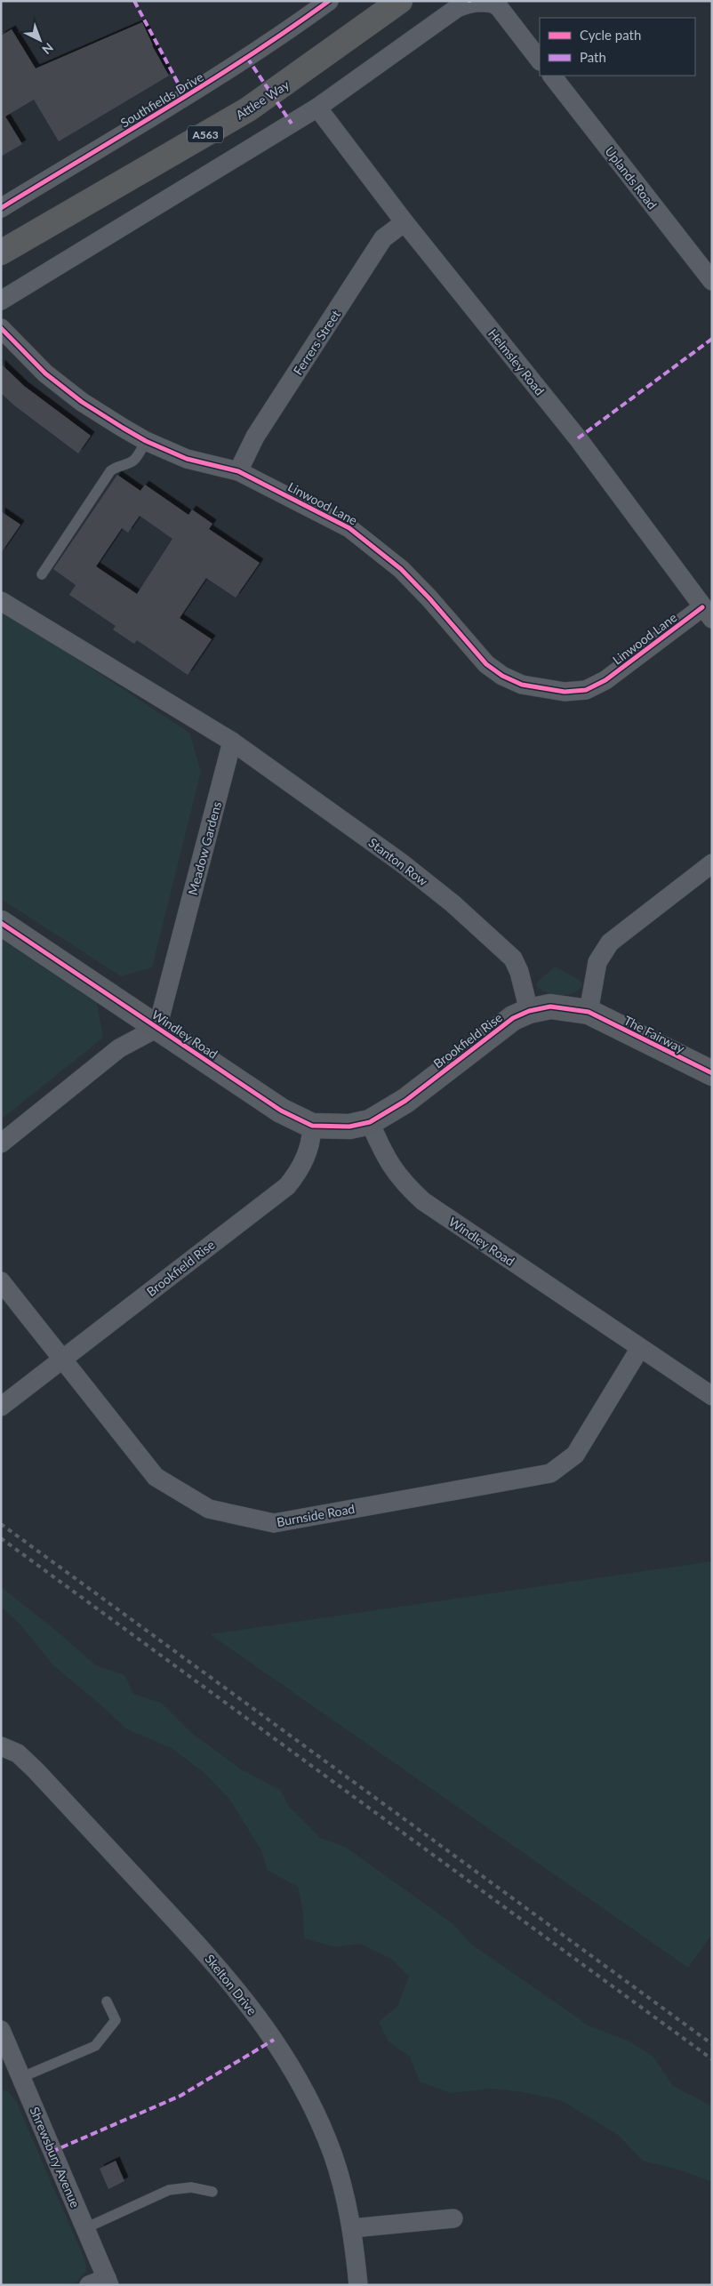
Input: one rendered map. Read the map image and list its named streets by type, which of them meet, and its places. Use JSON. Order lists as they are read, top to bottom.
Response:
{
  "streets": {
    "highway": ["Attlee Way", "A563"],
    "street": [
      "Southfields Drive",
      "Uplands Road",
      "Ferrers Street",
      "Helmsley Road",
      "Linwood Lane",
      "Meadow Gardens",
      "Stanton Row",
      "Windley Road",
      "The Fairway",
      "Brookfield Rise",
      "Burnside Road",
      "Skelton Drive",
      "Shrewsbury Avenue"
    ]
  },
  "crossings": [
    ["Ferrers Street", "Helmsley Road"],
    ["Ferrers Street", "Linwood Lane"],
    ["Helmsley Road", "Linwood Lane"],
    ["Meadow Gardens", "Stanton Row"],
    ["Meadow Gardens", "Windley Road"],
    ["Stanton Row", "Brookfield Rise"],
    ["Windley Road", "Brookfield Rise"],
    ["Windley Road", "Burnside Road"],
    ["The Fairway", "Brookfield Rise"],
    ["Brookfield Rise", "Burnside Road"]
  ],
  "legend": ["Cycle path", "Path"],
  "north": "bottom right"
}
